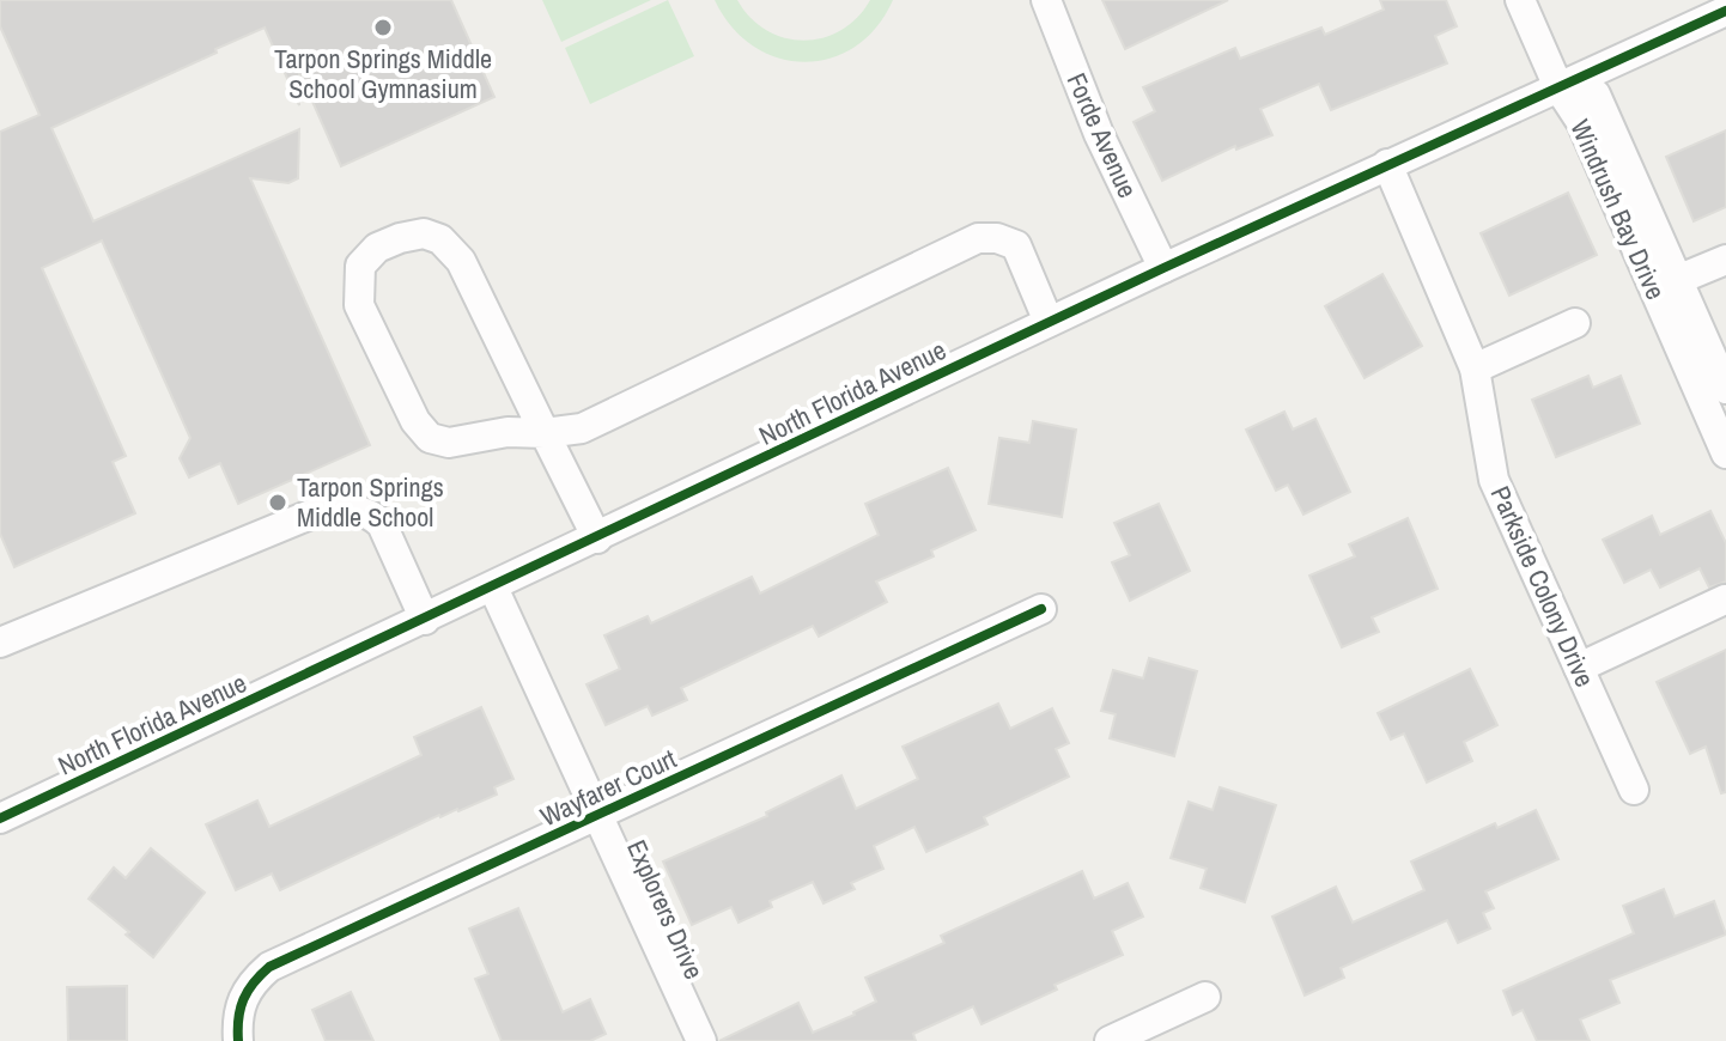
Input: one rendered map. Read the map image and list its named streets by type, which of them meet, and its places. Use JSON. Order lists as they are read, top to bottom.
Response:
{
  "streets": {
    "street": [
      "Forde Avenue",
      "Windrush Bay Drive",
      "North Florida Avenue",
      "Parkside Colony Drive",
      "Wayfarer Court",
      "Explorers Drive"
    ]
  },
  "crossings": [
    ["Forde Avenue", "North Florida Avenue"],
    ["Windrush Bay Drive", "North Florida Avenue"],
    ["North Florida Avenue", "Parkside Colony Drive"],
    ["North Florida Avenue", "Explorers Drive"],
    ["Wayfarer Court", "Explorers Drive"]
  ],
  "places": ["Tarpon Springs Middle School Gymnasium", "Tarpon Springs Middle School"]
}
